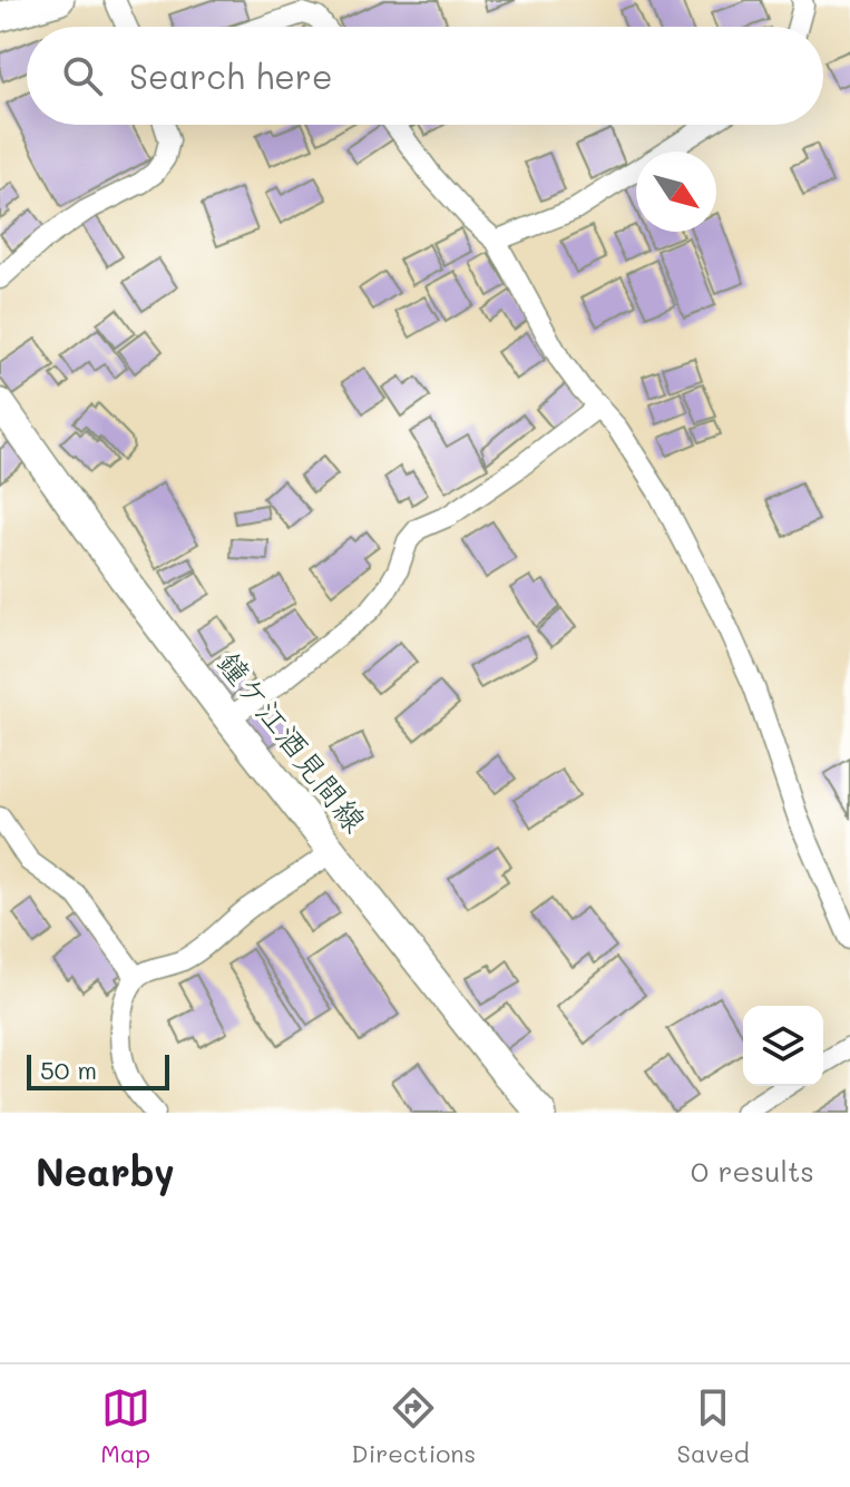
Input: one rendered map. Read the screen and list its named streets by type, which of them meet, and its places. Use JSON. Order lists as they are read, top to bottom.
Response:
{
  "streets": {
    "main road": ["鐘ケ江酒見間線"]
  },
  "scale_bar": "50 m",
  "north": "bottom right",
  "page": {
    "search": "Search here",
    "scale": "50 m",
    "heading": ["Nearby", "0 results"],
    "nav": ["Map", "Directions", "Saved"]
  }
}
